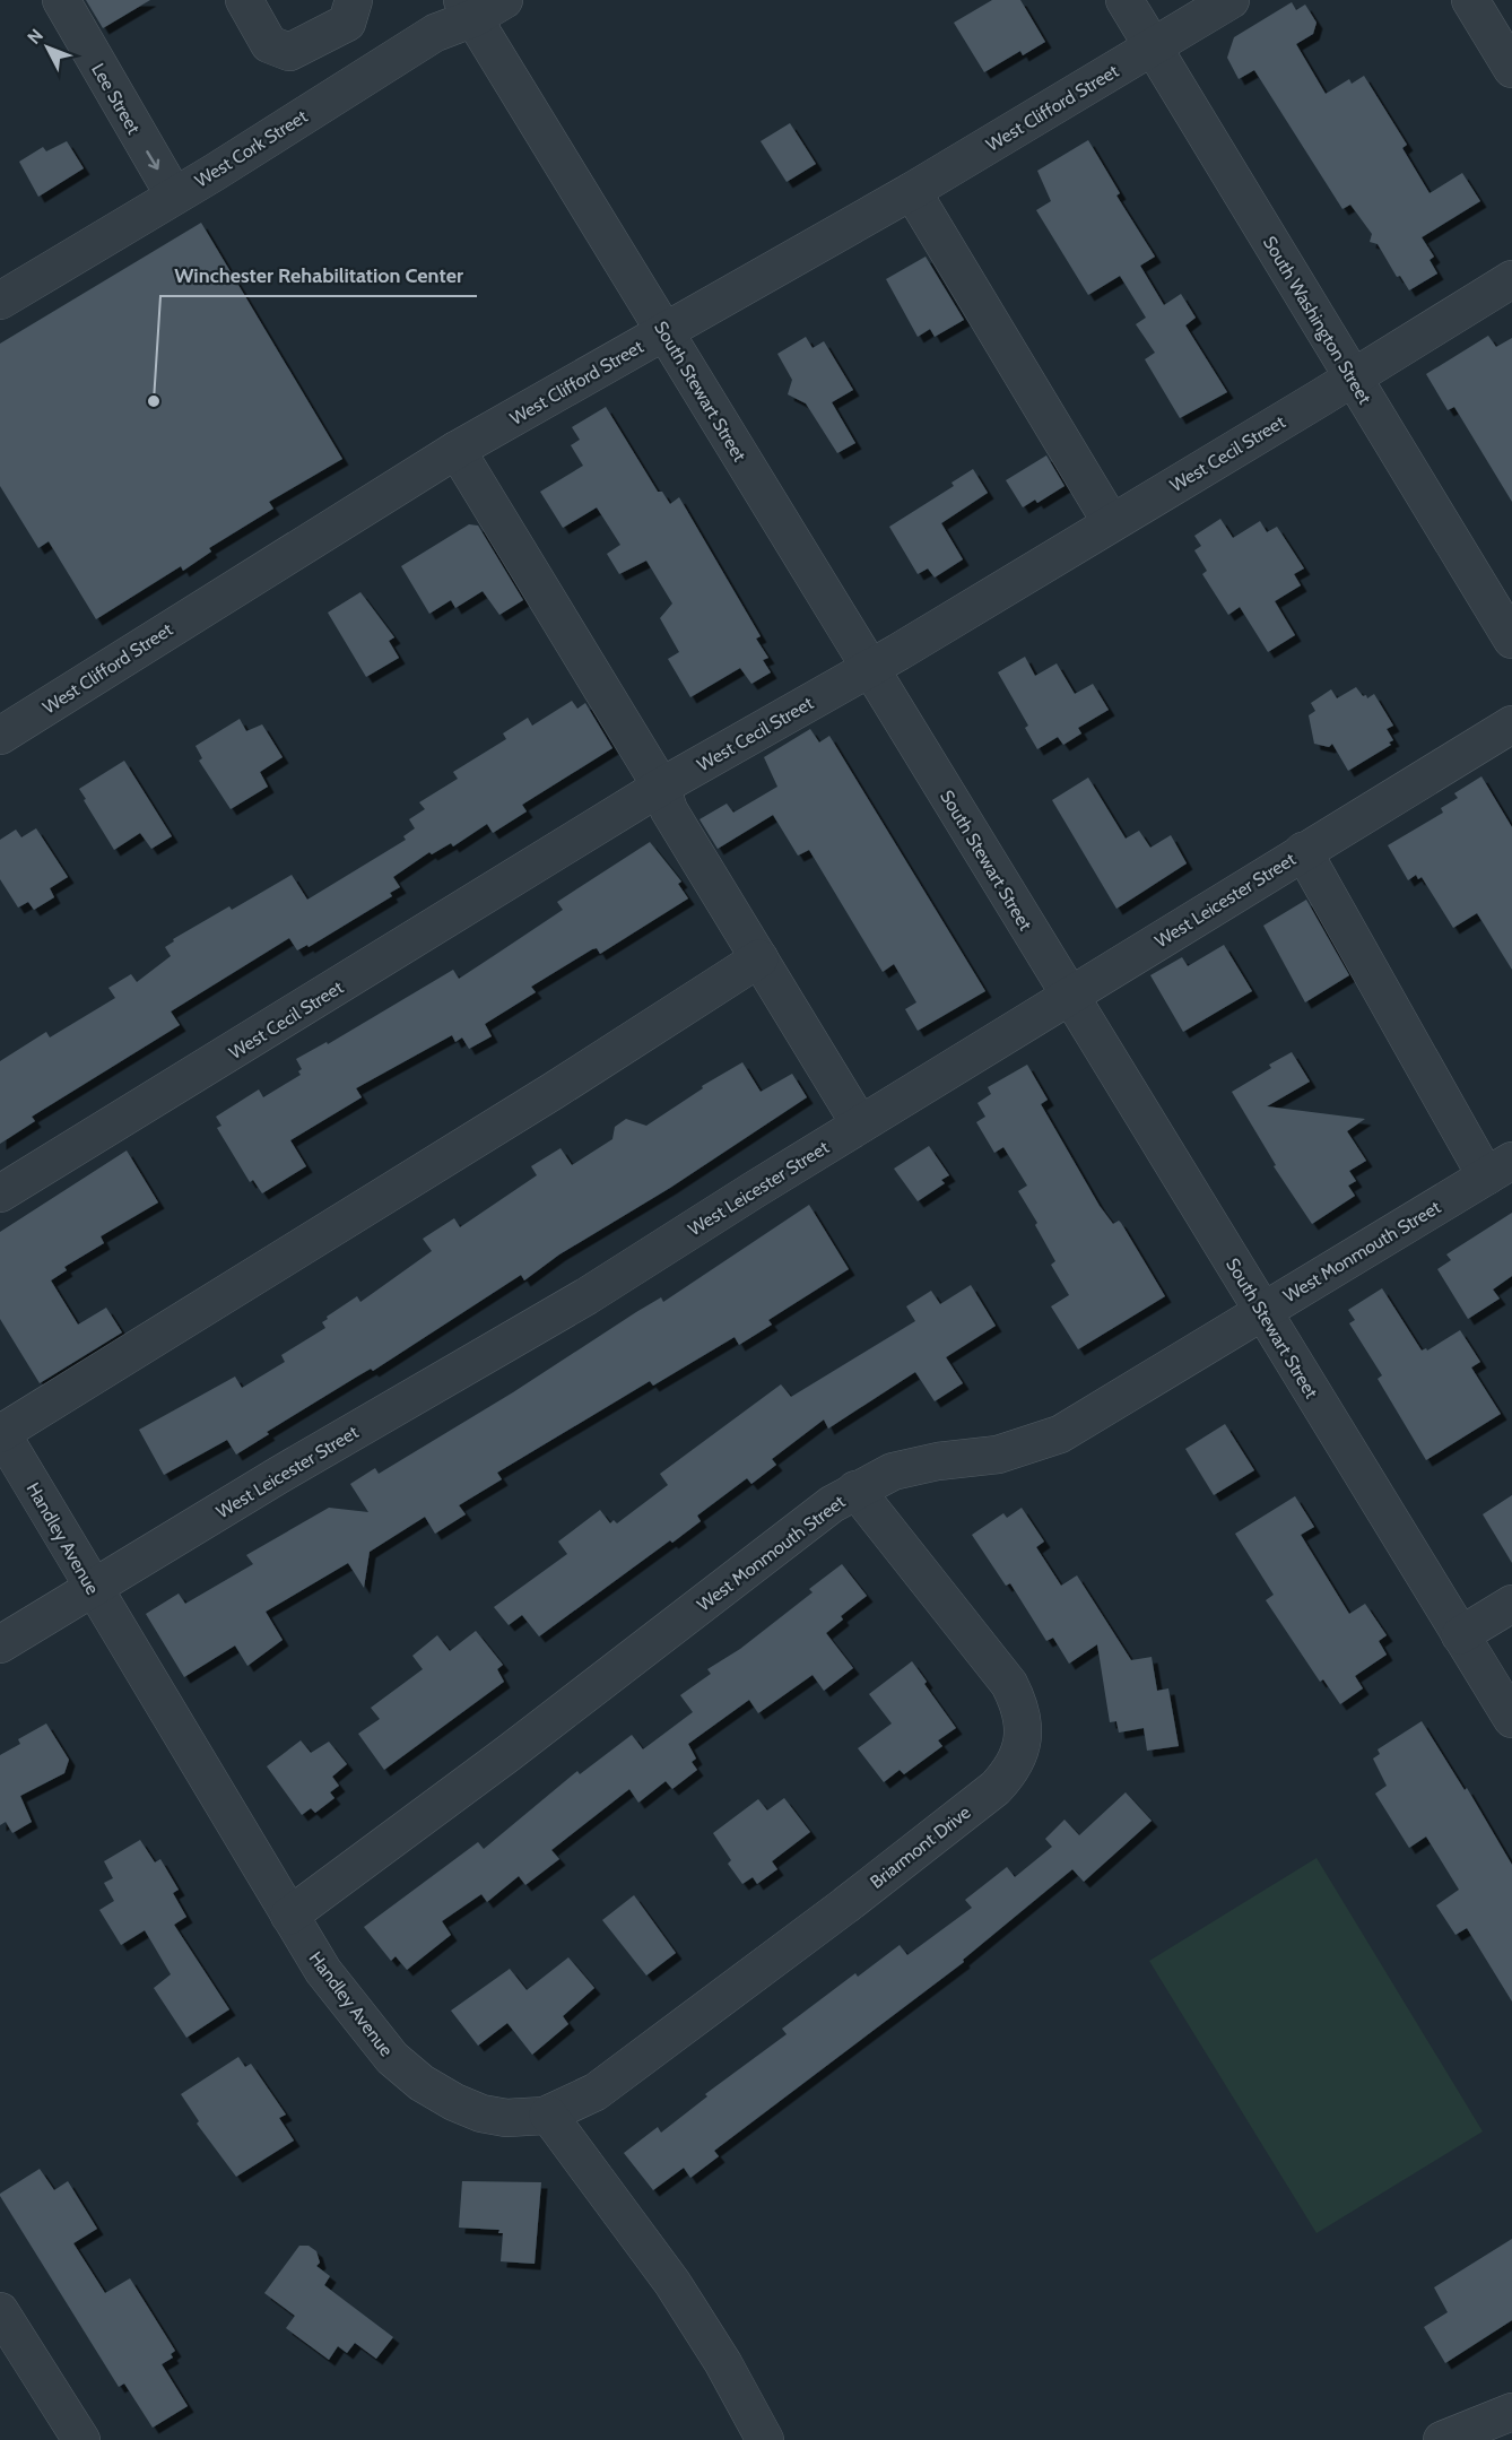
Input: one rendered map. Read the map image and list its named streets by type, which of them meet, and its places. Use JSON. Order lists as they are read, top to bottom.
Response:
{
  "streets": {
    "street": [
      "Lee Street",
      "West Clifford Street",
      "West Cork Street",
      "South Washington Street",
      "South Stewart Street",
      "West Cecil Street",
      "West Leicester Street",
      "West Monmouth Street",
      "Handley Avenue",
      "Briarmont Drive"
    ]
  },
  "crossings": [
    ["Lee Street", "West Cork Street"],
    ["West Clifford Street", "South Washington Street"],
    ["West Clifford Street", "South Stewart Street"],
    ["West Cork Street", "South Stewart Street"],
    ["South Washington Street", "West Cecil Street"],
    ["South Stewart Street", "West Cecil Street"],
    ["South Stewart Street", "West Leicester Street"],
    ["South Stewart Street", "West Monmouth Street"],
    ["West Leicester Street", "Handley Avenue"],
    ["West Monmouth Street", "Handley Avenue"],
    ["West Monmouth Street", "Briarmont Drive"],
    ["Handley Avenue", "Briarmont Drive"]
  ],
  "one_way": ["Lee Street"],
  "places": ["Winchester Rehabilitation Center"],
  "north": "top left"
}
